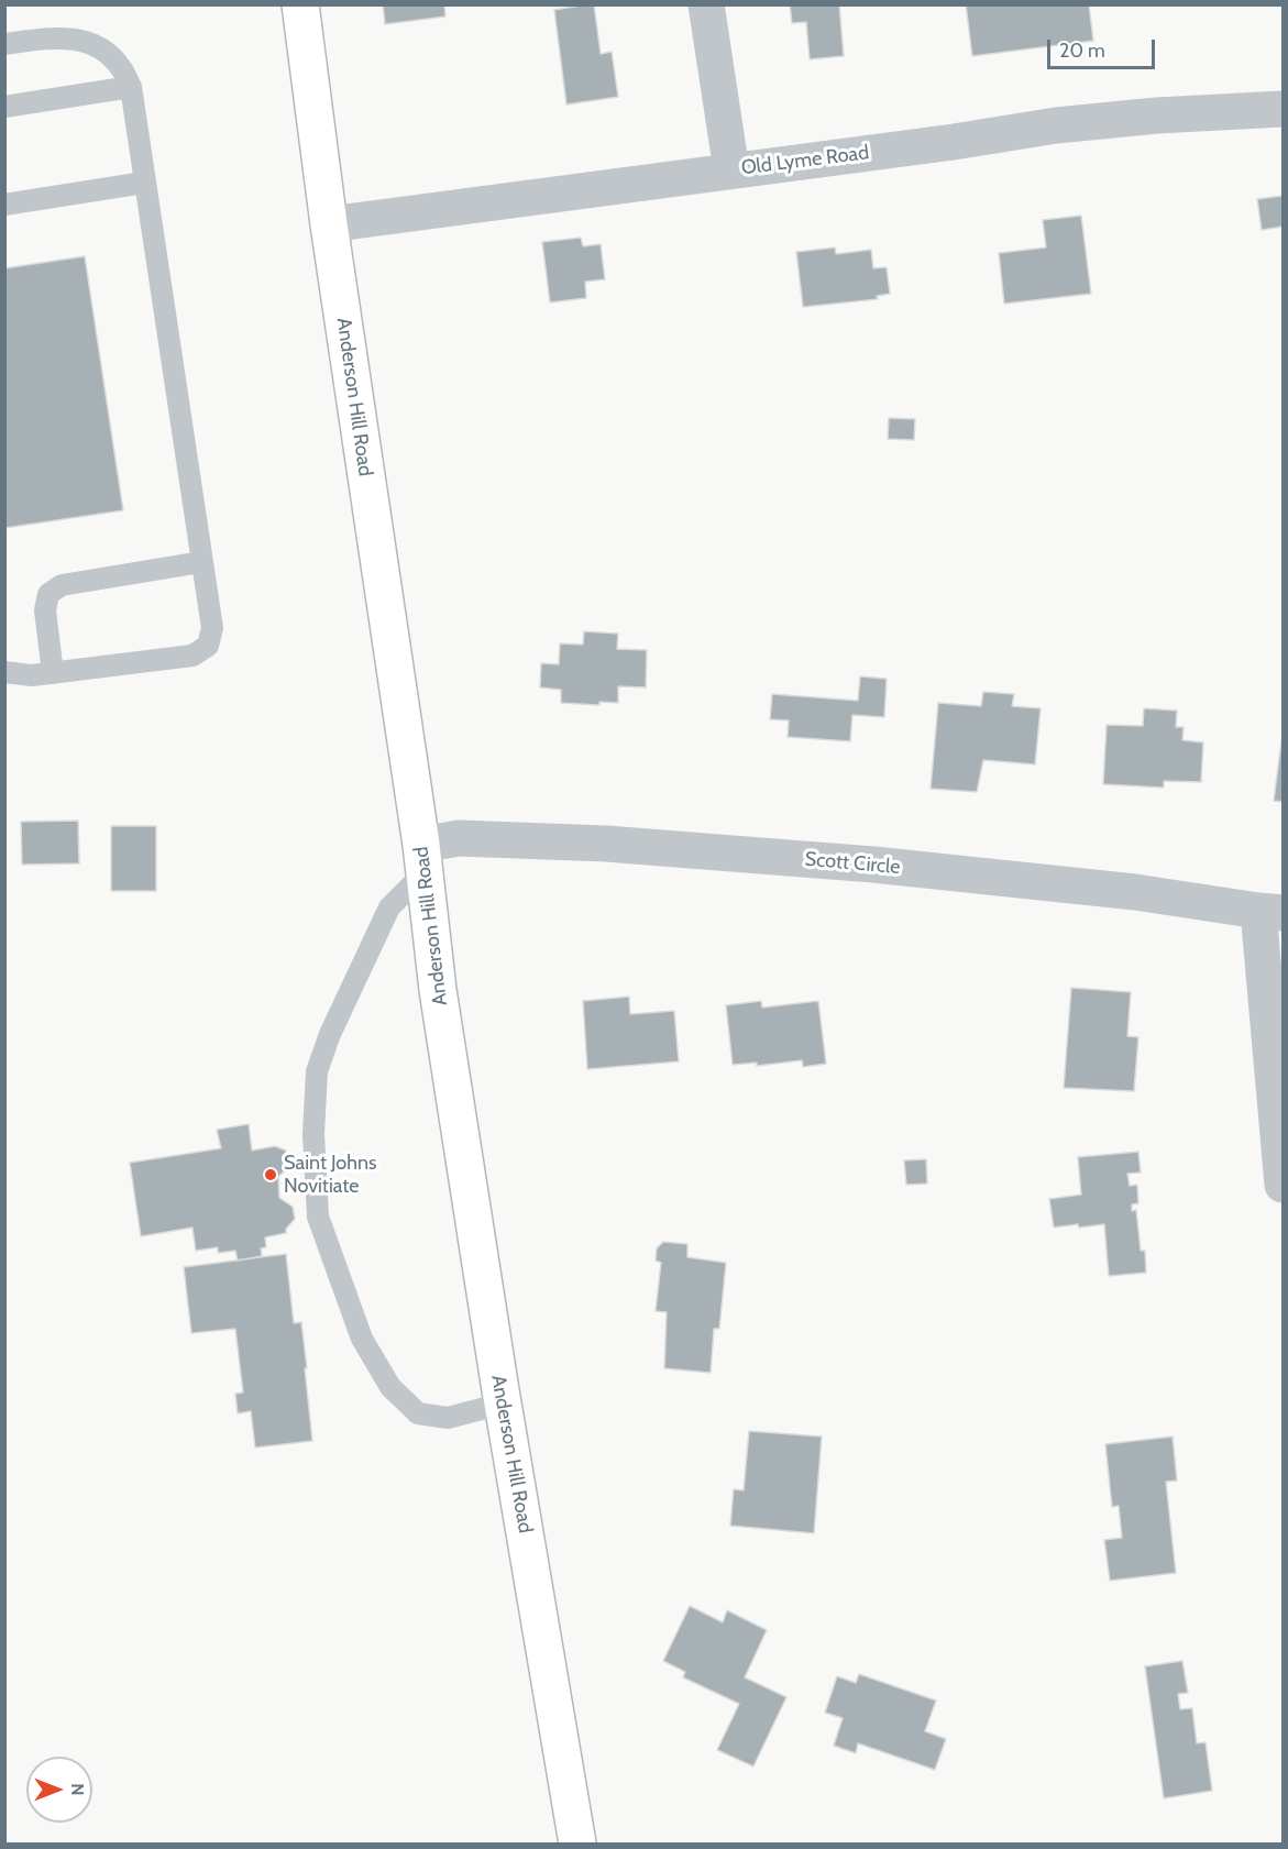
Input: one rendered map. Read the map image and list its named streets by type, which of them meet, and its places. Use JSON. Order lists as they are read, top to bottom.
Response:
{
  "streets": {
    "main road": ["Anderson Hill Road"],
    "street": ["Old Lyme Road", "Scott Circle"]
  },
  "crossings": [
    ["Old Lyme Road", "Anderson Hill Road"],
    ["Anderson Hill Road", "Scott Circle"]
  ],
  "places": ["Saint Johns Novitiate"],
  "scale_bar": "20 m",
  "north": "right"
}
